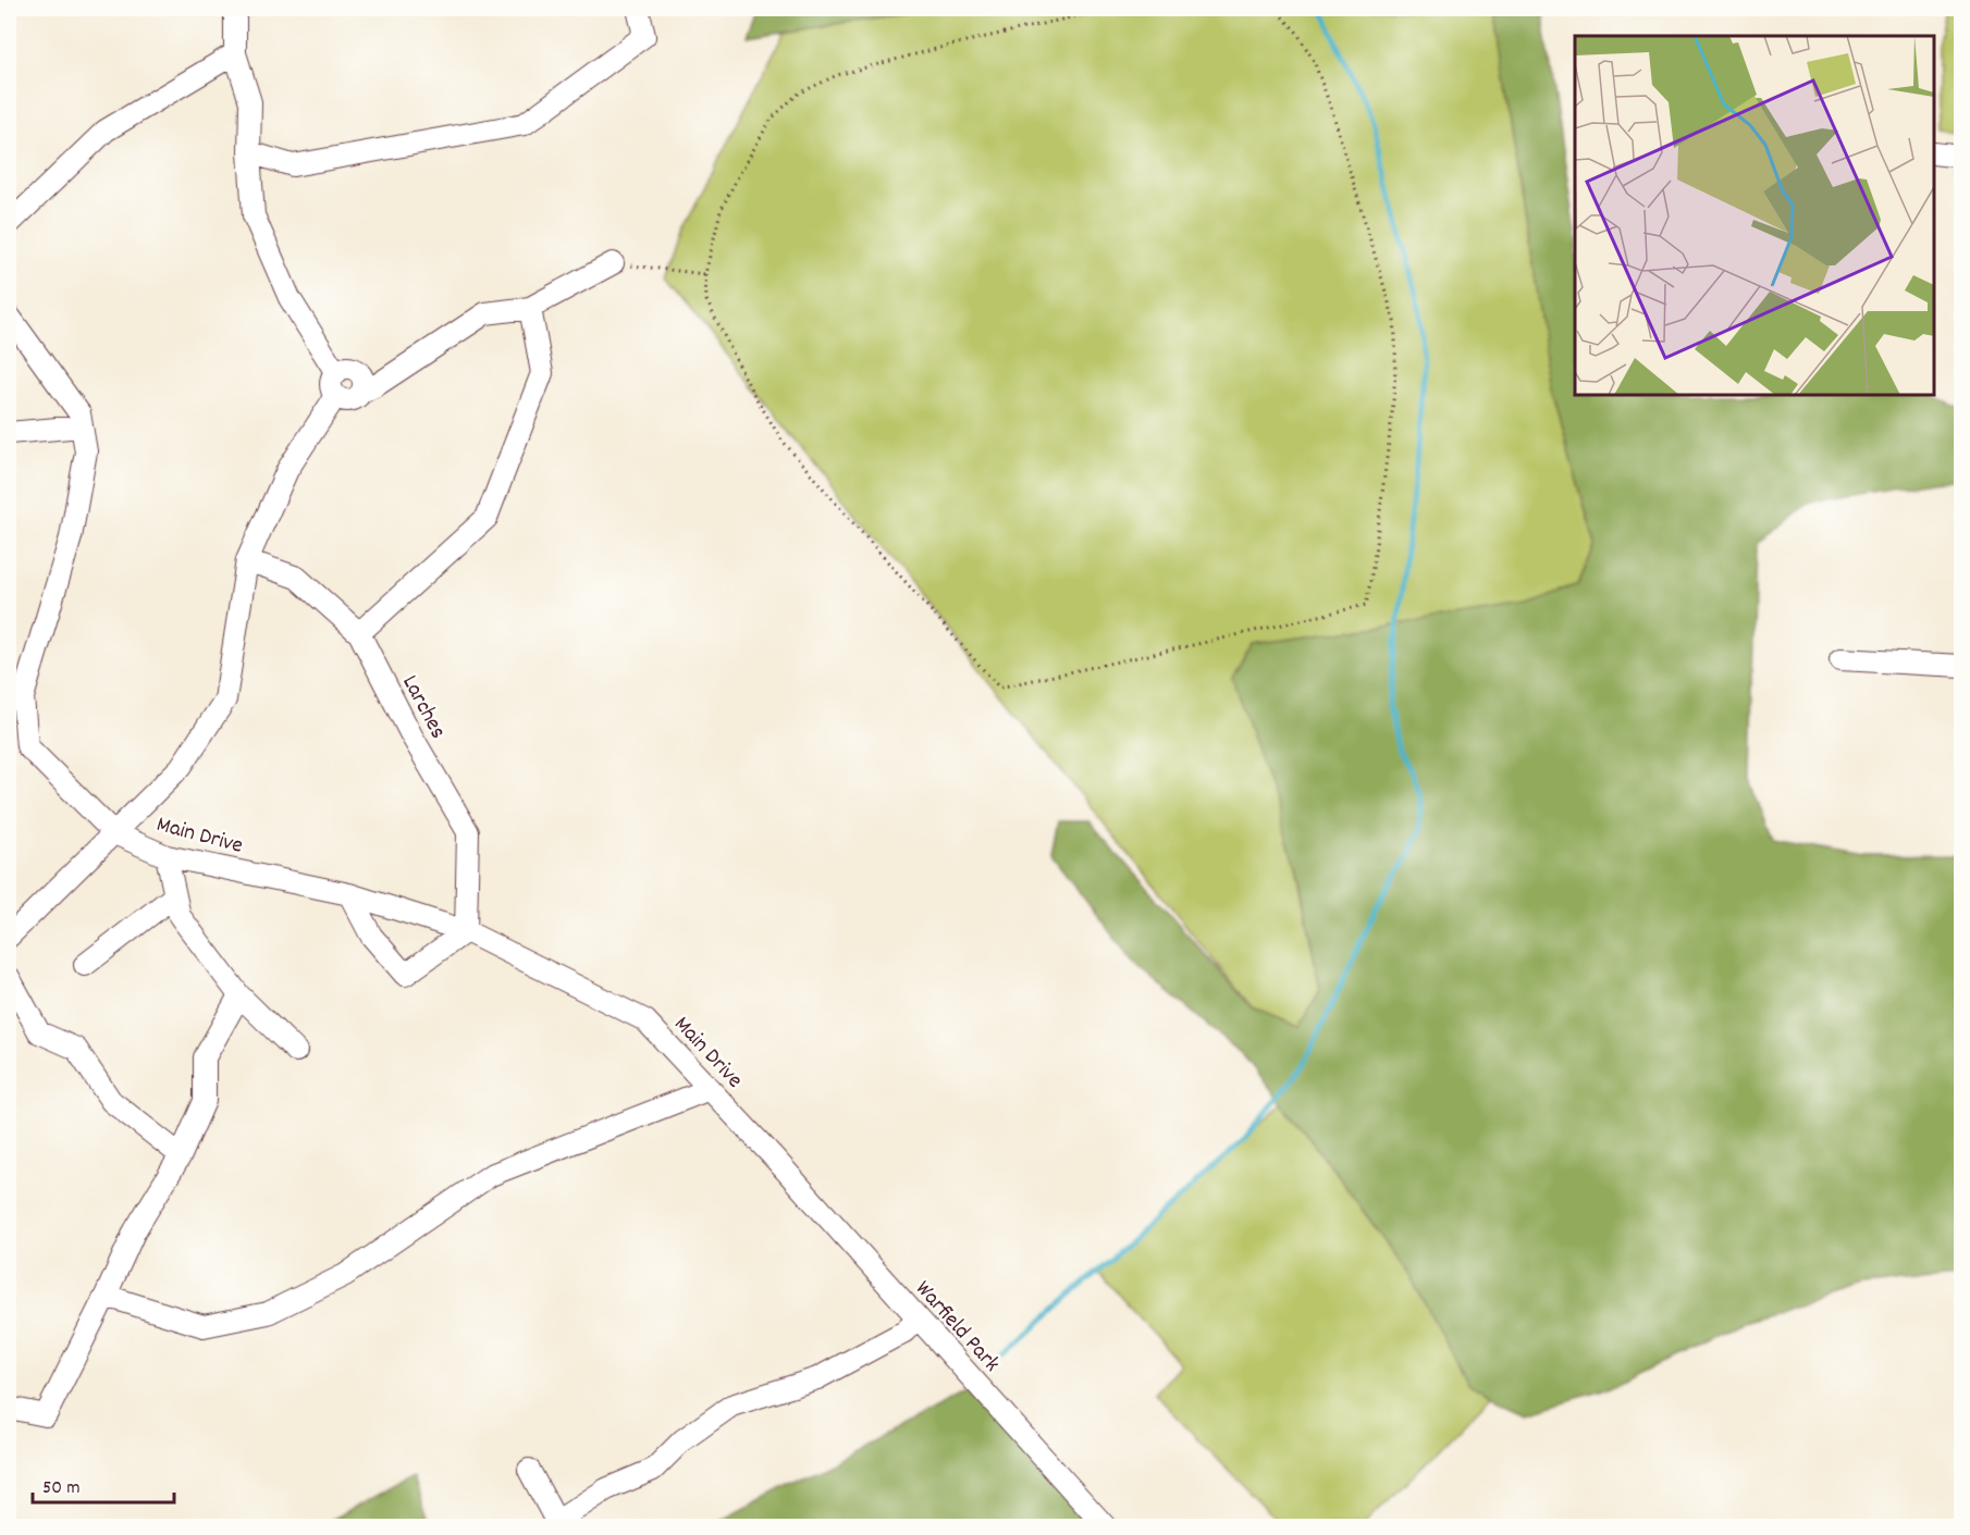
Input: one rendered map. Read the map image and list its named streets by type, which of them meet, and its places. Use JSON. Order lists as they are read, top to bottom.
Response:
{
  "streets": {
    "street": ["Larches", "Main Drive", "Warfield Park"]
  },
  "crossings": [
    ["Larches", "Main Drive"],
    ["Main Drive", "Warfield Park"]
  ],
  "scale_bar": "50 m"
}
